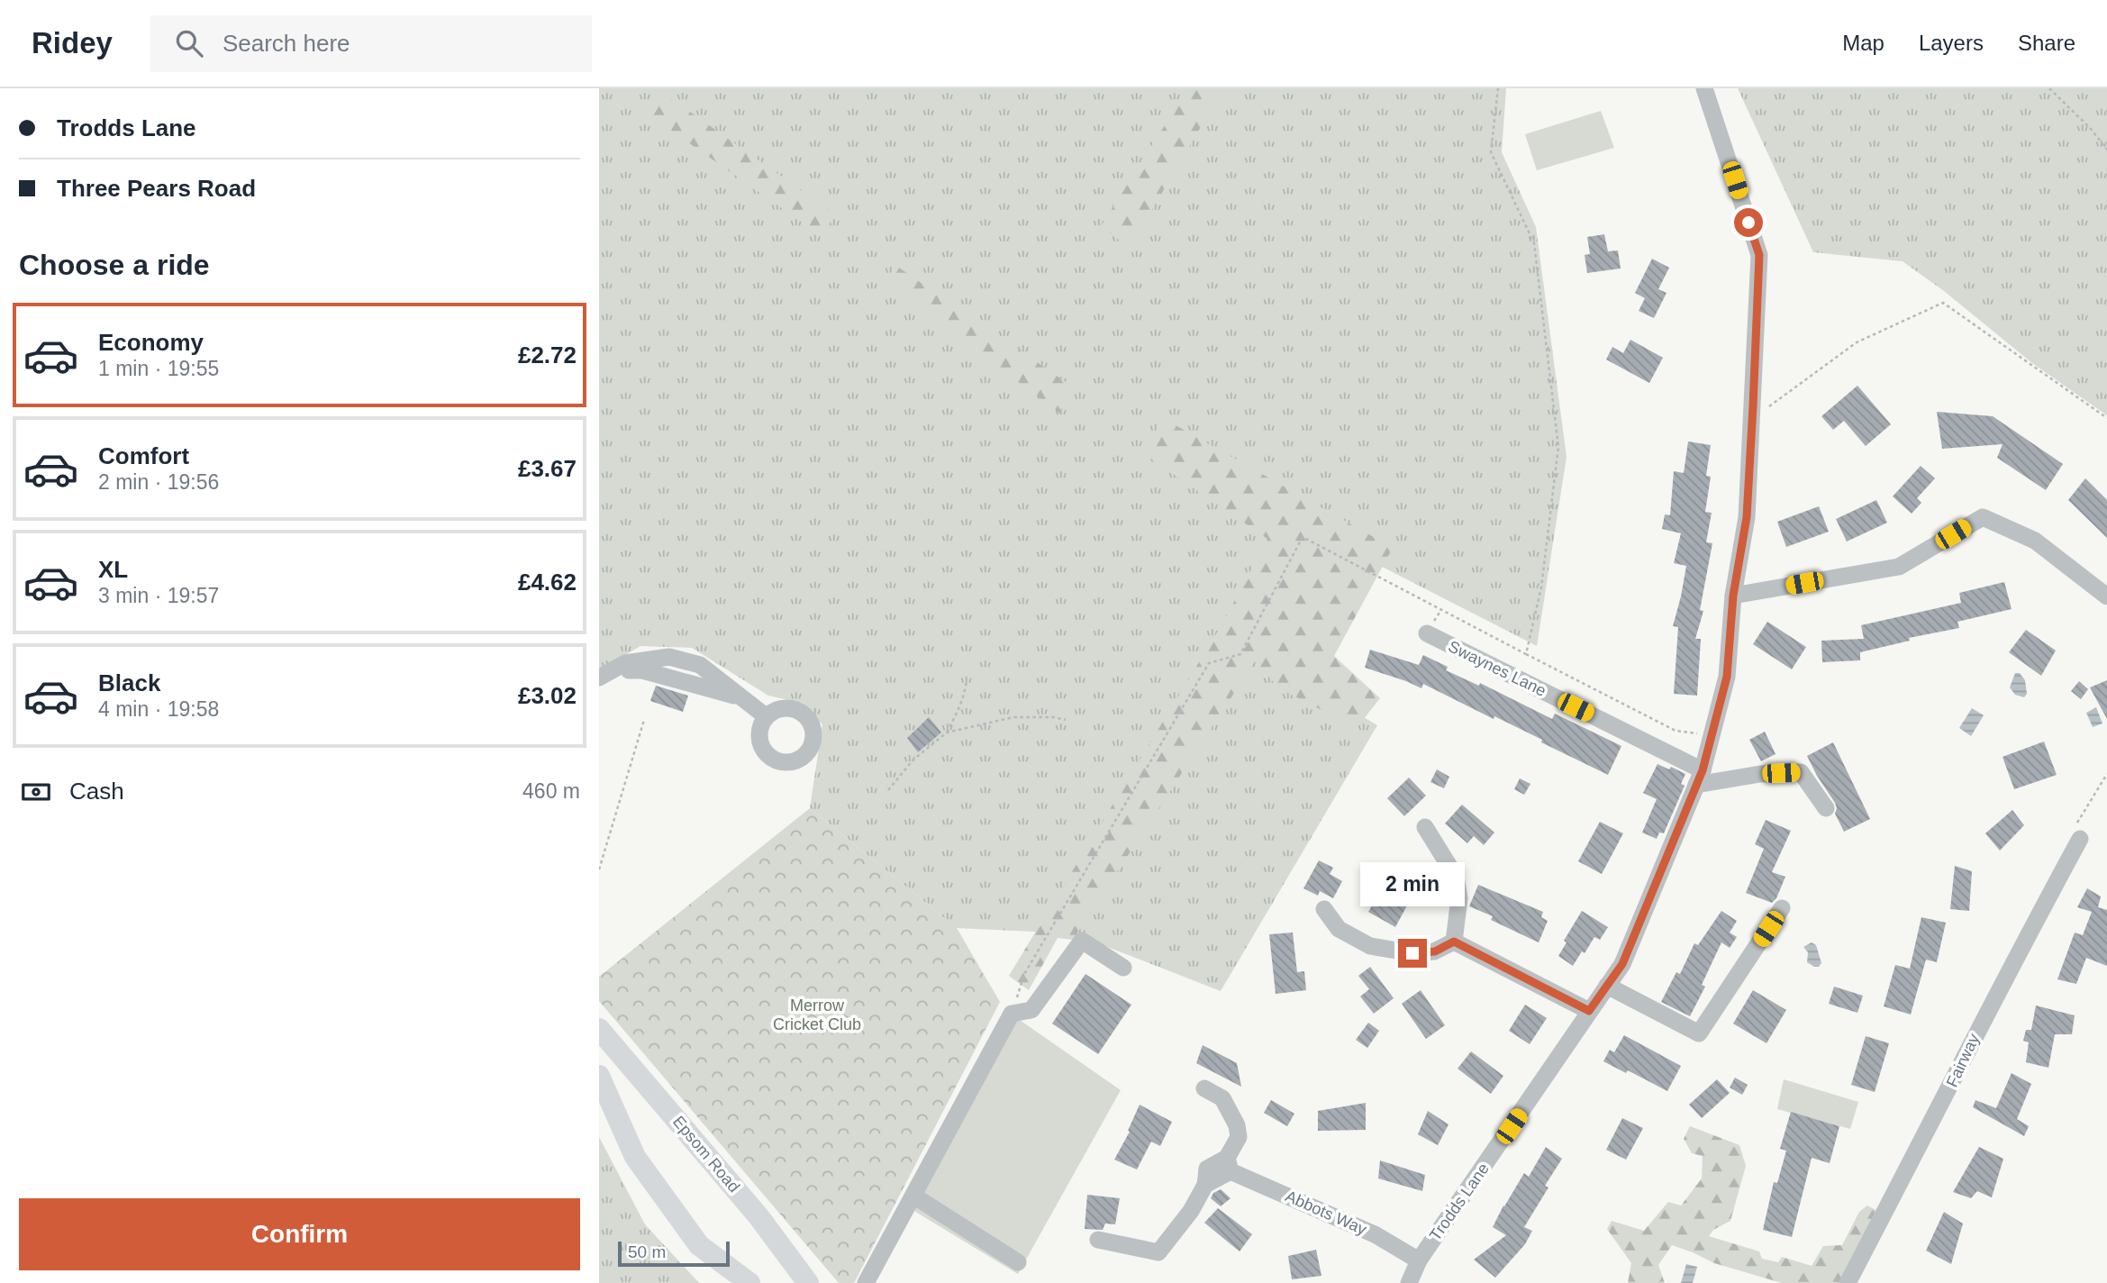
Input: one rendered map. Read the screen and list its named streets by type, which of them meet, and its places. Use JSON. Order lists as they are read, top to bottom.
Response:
{
  "streets": {
    "main road": ["Epsom Road"],
    "street": [
      "Swaynes Lane",
      "Fairway",
      "Trodds Lane",
      "Abbots Way"
    ]
  },
  "crossings": [
    ["Swaynes Lane", "Trodds Lane"],
    ["Trodds Lane", "Abbots Way"]
  ],
  "parks": ["Merrow Cricket Club"],
  "scale_bar": "50 m",
  "page": {
    "header": "Ridey",
    "search": "Search here",
    "nav": ["Map", "Layers", "Share"],
    "banner": ["Trodds Lane", "Three Pears Road"],
    "heading": "Choose a ride",
    "list": [
      {
        "name": "Economy",
        "note": "1 min · 19:55",
        "value": "£2.72"
      },
      {
        "name": "Comfort",
        "note": "2 min · 19:56",
        "value": "£3.67"
      },
      {
        "name": "XL",
        "note": "3 min · 19:57",
        "value": "£4.62"
      },
      {
        "name": "Black",
        "note": "4 min · 19:58",
        "value": "£3.02"
      }
    ],
    "pay": ["Cash", "460 m"],
    "bubble": "2 min",
    "buttons": "Confirm",
    "scale": "50 m"
  }
}
